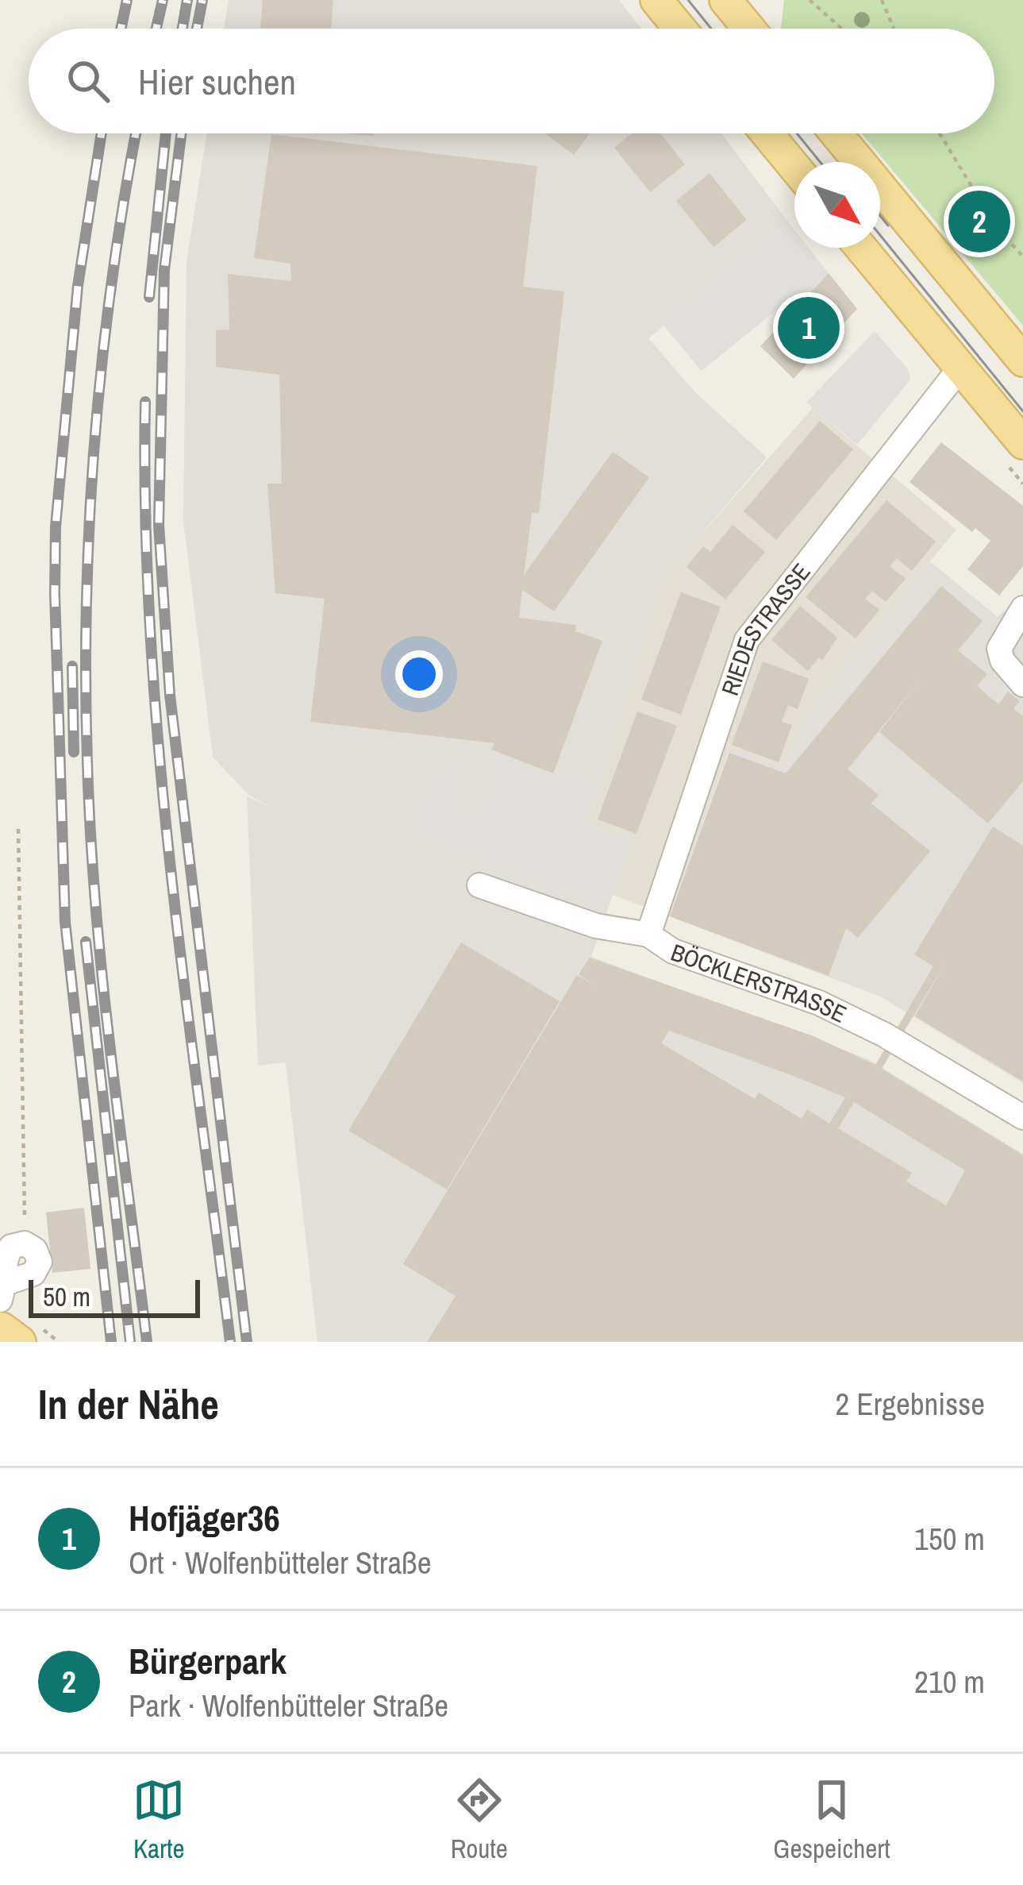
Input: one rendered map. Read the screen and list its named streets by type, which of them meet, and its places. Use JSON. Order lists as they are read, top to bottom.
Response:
{
  "streets": {
    "street": ["RIEDESTRASSE", "BÖCKLERSTRASSE"]
  },
  "crossings": [
    ["RIEDESTRASSE", "BÖCKLERSTRASSE"]
  ],
  "scale_bar": "50 m",
  "north": "bottom right",
  "page": {
    "search": "Hier suchen",
    "pins": ["2", "1"],
    "scale": "50 m",
    "heading": ["In der Nähe", "2 Ergebnisse"],
    "list": [
      {
        "mark": "1",
        "name": "Hofjäger36",
        "note": "Ort · Wolfenbütteler Straße",
        "value": "150 m"
      },
      {
        "mark": "2",
        "name": "Bürgerpark",
        "note": "Park · Wolfenbütteler Straße",
        "value": "210 m"
      }
    ],
    "nav": ["Karte", "Route", "Gespeichert"]
  }
}
